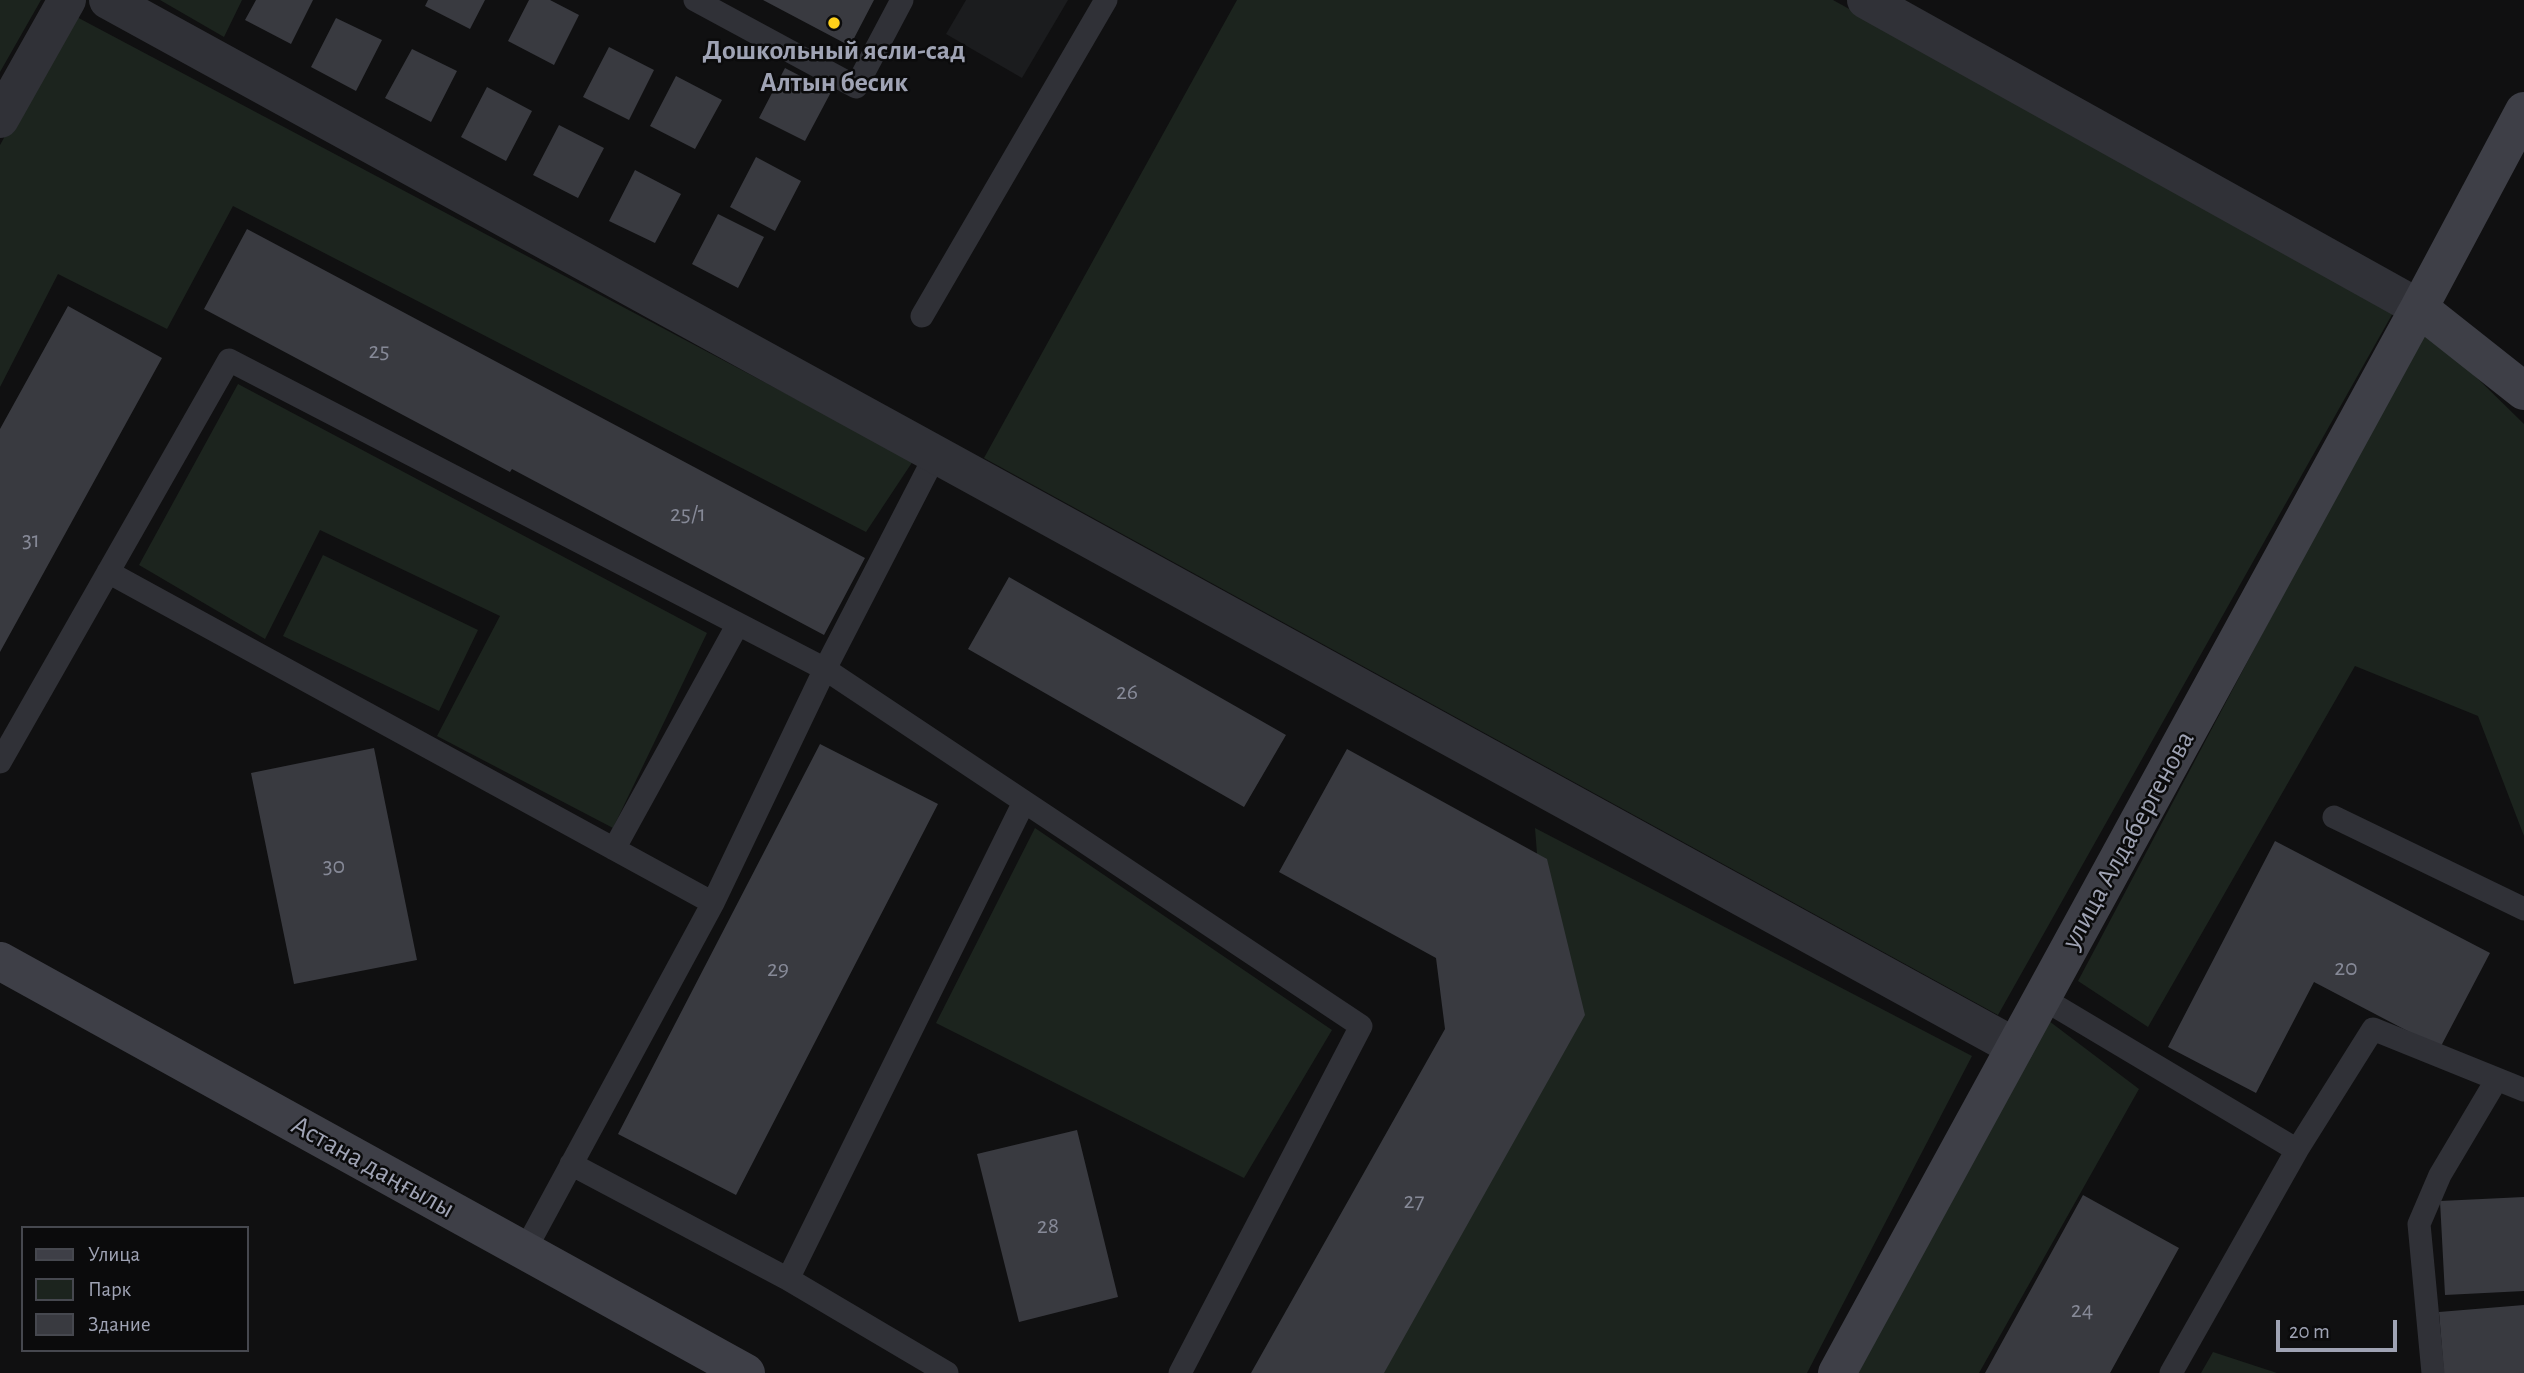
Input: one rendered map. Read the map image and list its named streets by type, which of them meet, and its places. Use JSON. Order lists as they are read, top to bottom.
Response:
{
  "streets": {
    "street": ["улица Алдабергенова", "Астана даңғылы"]
  },
  "places": ["Дошкольный ясли-сад Алтын бесик"],
  "house_numbers": [
    "25",
    "25/1",
    "31",
    "26",
    "30",
    "20",
    "29",
    "27",
    "28",
    "24"
  ],
  "legend": ["Улица", "Парк", "Здание"],
  "scale_bar": "20 m"
}
